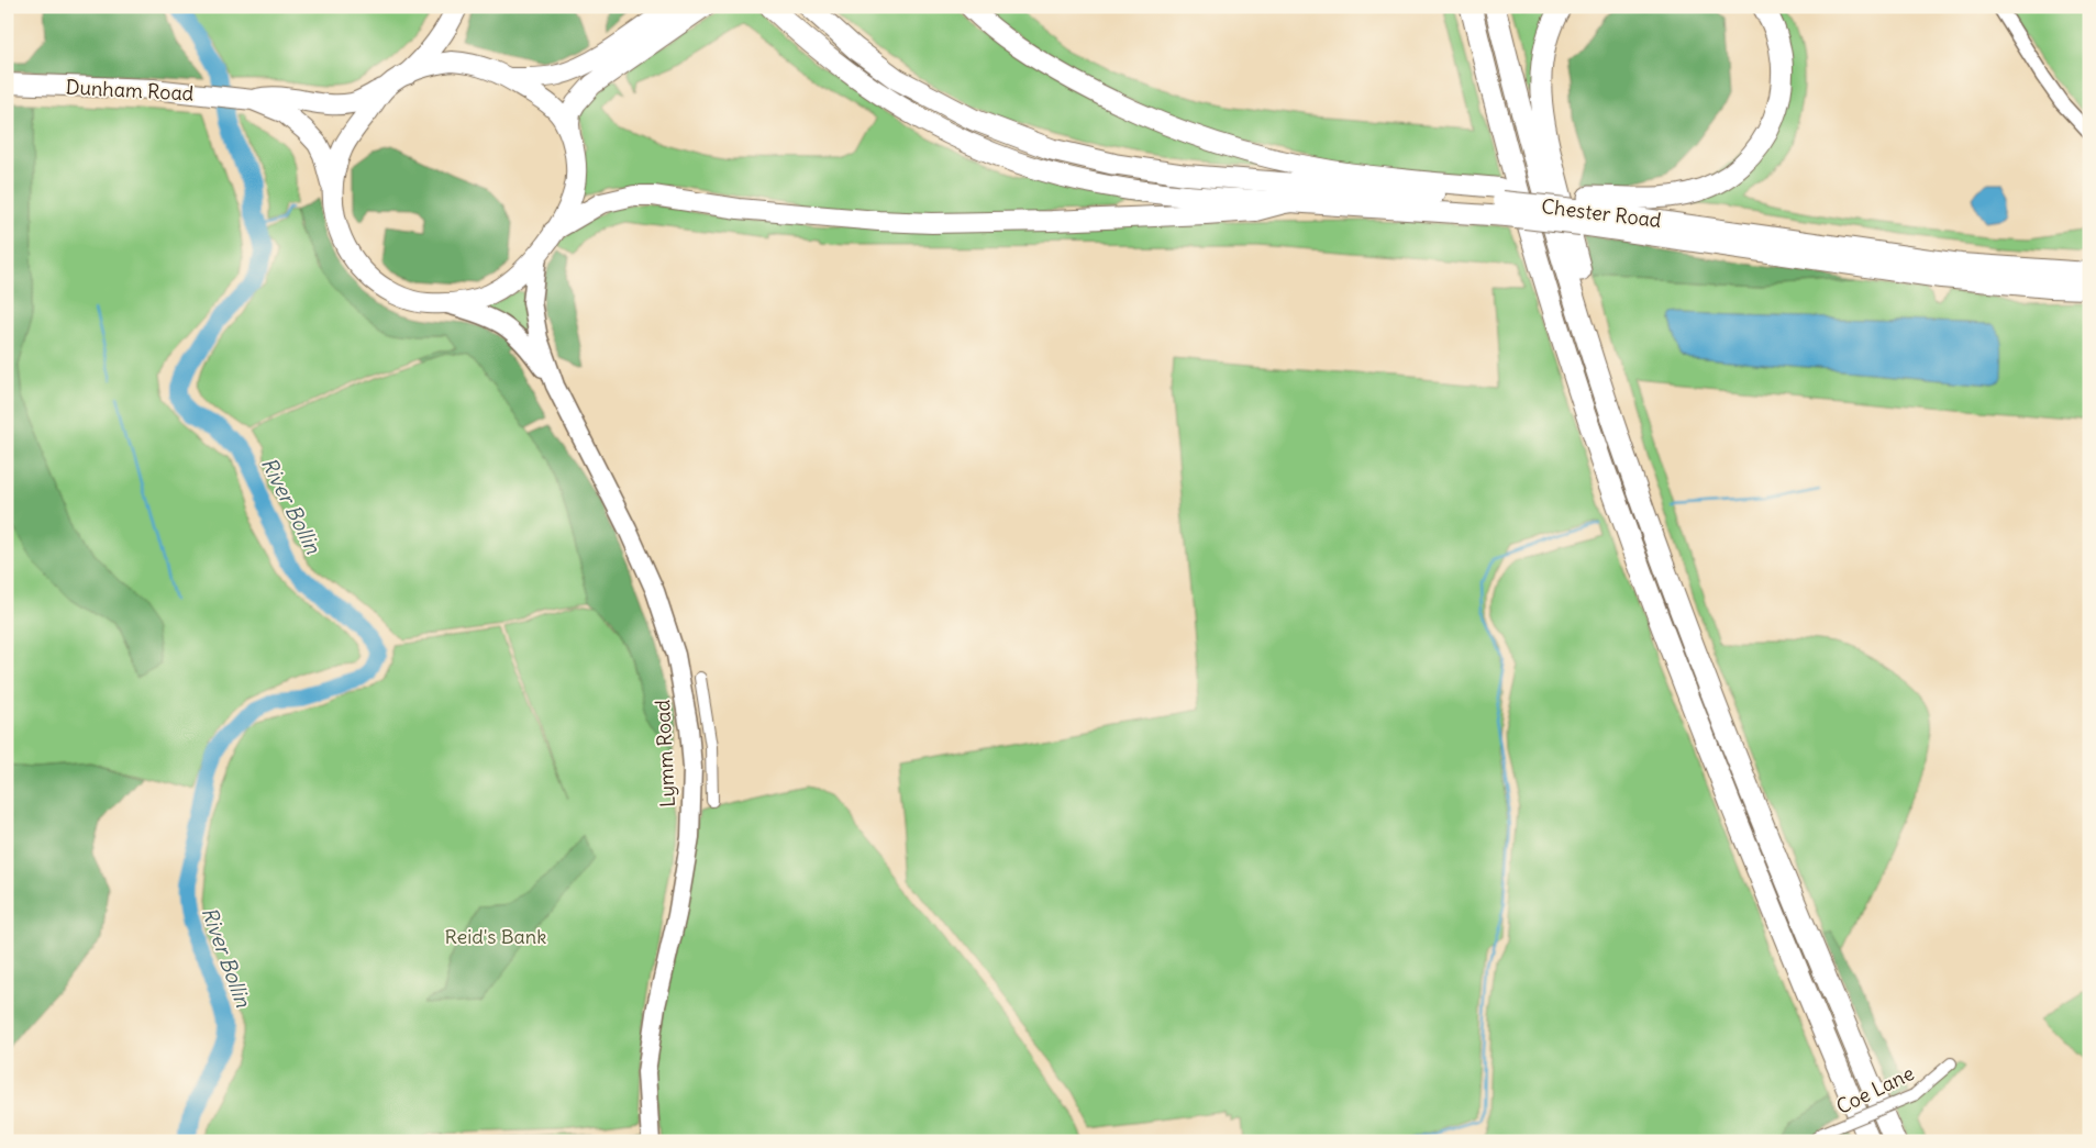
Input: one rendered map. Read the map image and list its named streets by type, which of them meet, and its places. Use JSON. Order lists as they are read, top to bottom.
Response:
{
  "streets": {
    "highway": ["Dunham Road", "Chester Road"],
    "main road": ["Lymm Road"],
    "street": ["Coe Lane"]
  },
  "water": ["River Bollin"],
  "parks": ["Reid's Bank"]
}
